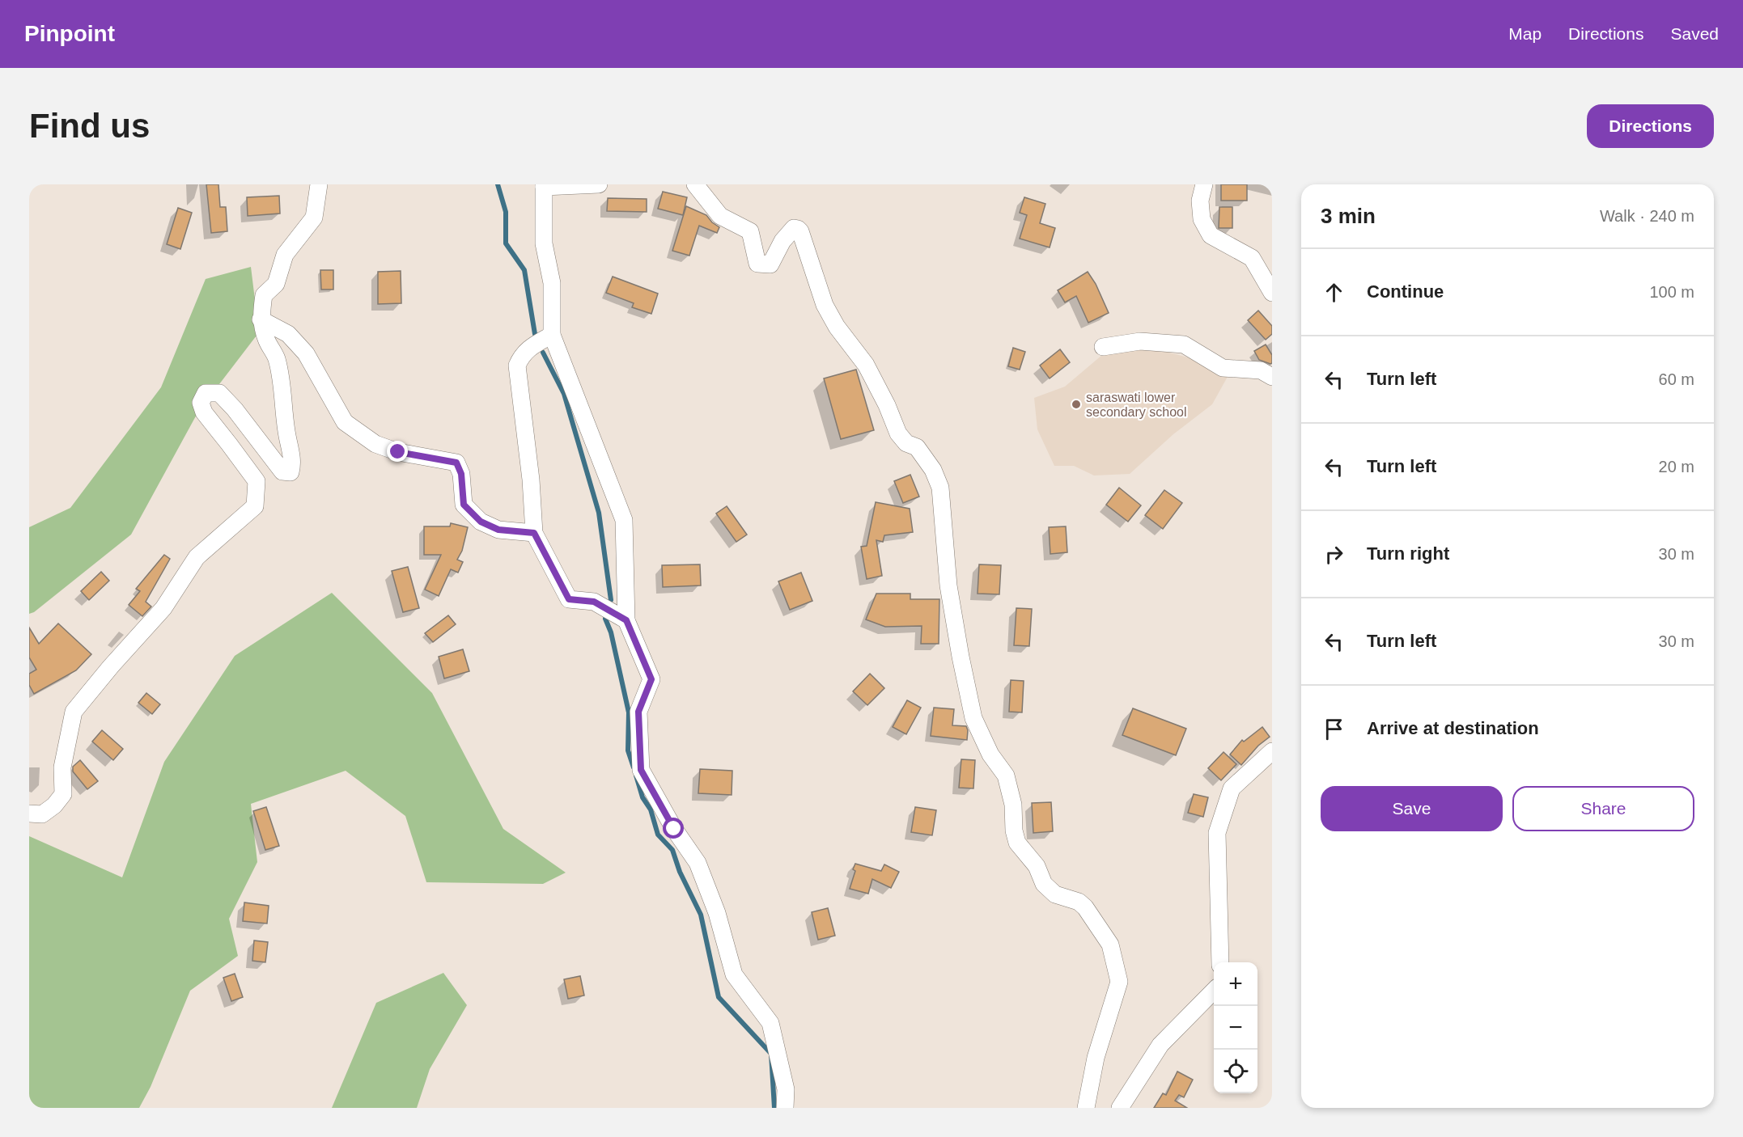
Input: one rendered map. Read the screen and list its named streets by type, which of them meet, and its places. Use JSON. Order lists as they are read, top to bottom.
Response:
{
  "places": ["saraswati lower secondary school"],
  "page": {
    "header": "Pinpoint",
    "nav": ["Map", "Directions", "Saved"],
    "buttons": [
      "Directions",
      ["Save", "Share"]
    ],
    "title": "Find us",
    "heading": ["3 min", "Walk · 240 m"],
    "list": [
      ["Continue", "100 m"],
      ["Turn left", "60 m"],
      ["Turn left", "20 m"],
      ["Turn right", "30 m"],
      ["Turn left", "30 m"],
      "Arrive at destination"
    ],
    "map_buttons": ["+", "−"]
  }
}
